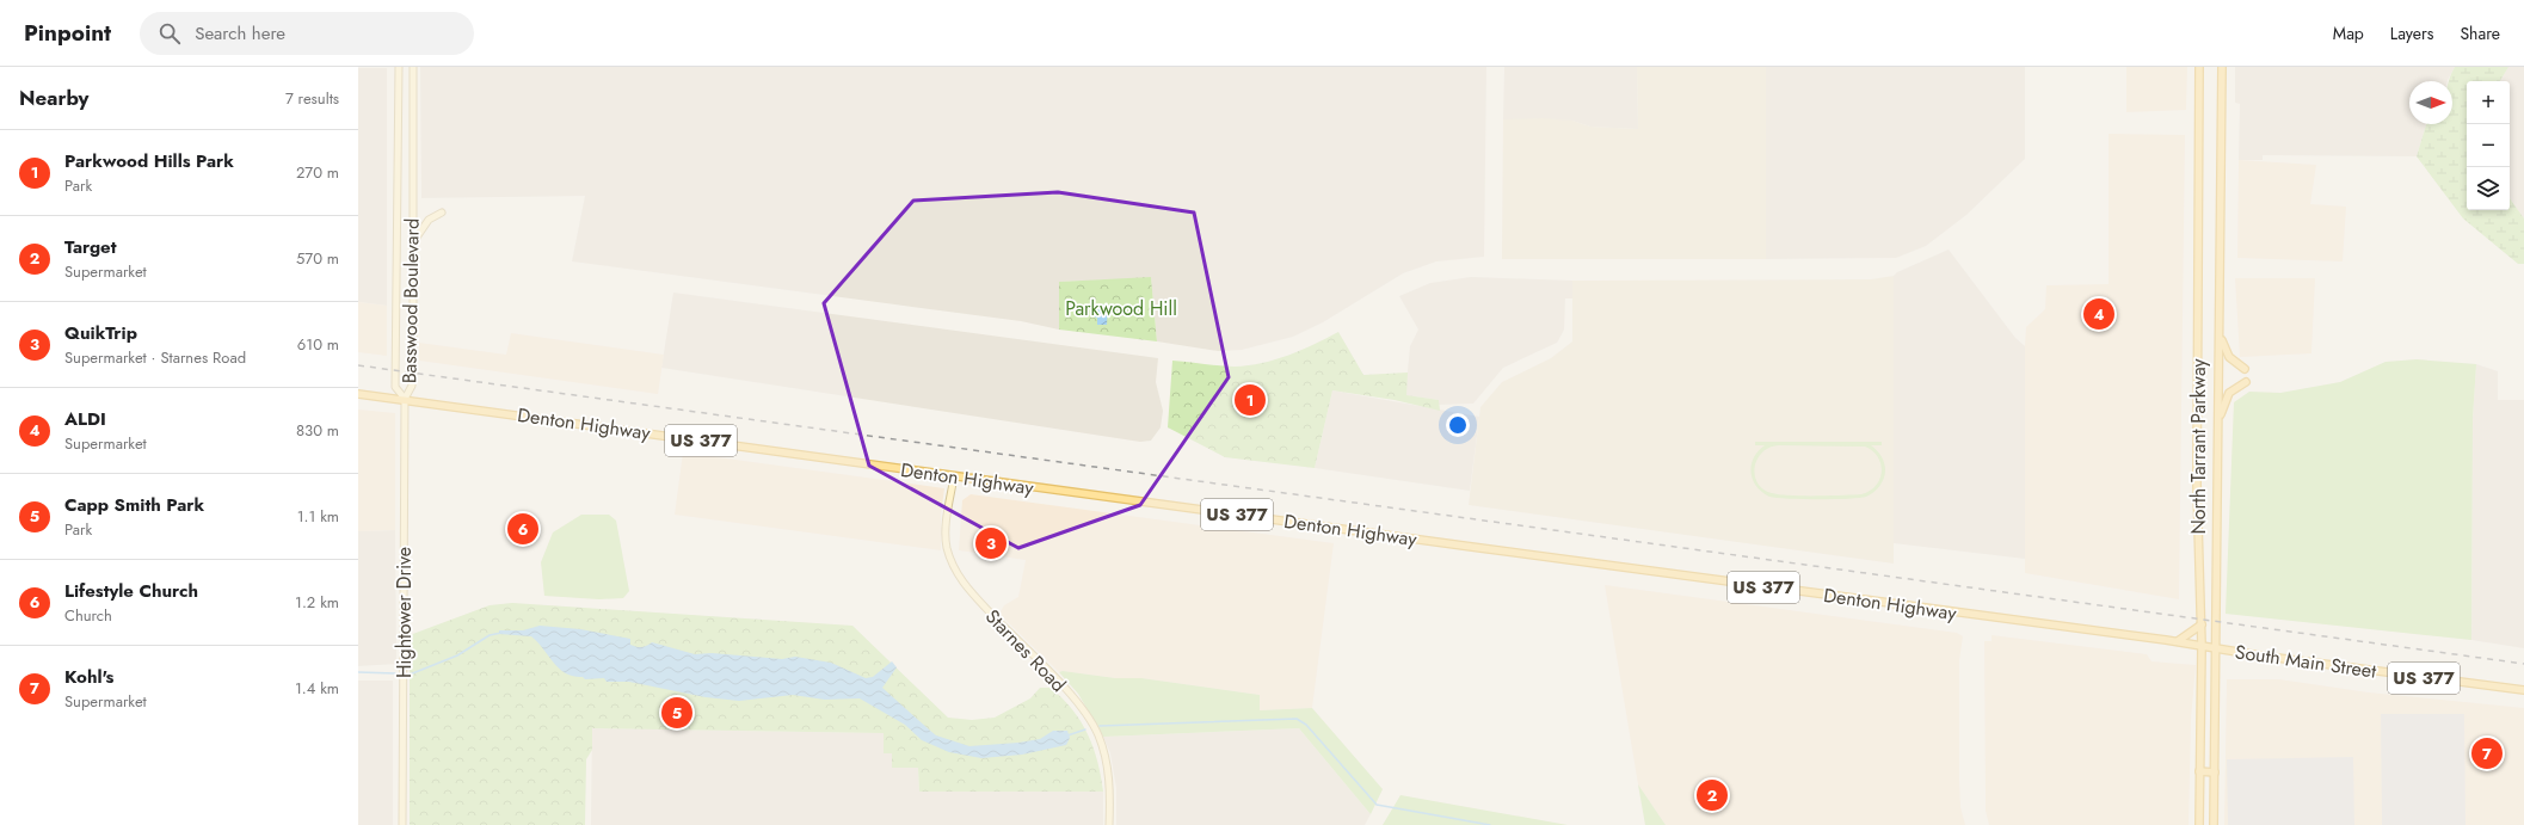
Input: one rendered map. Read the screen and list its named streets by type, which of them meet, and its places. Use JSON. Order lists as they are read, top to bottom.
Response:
{
  "streets": {
    "main road": [
      "Basswood Boulevard",
      "Denton Highway",
      "US 377",
      "North Tarrant Parkway",
      "Hightower Drive",
      "Starnes Road",
      "South Main Street"
    ]
  },
  "crossings": [
    ["Basswood Boulevard", "Denton Highway"],
    ["Basswood Boulevard", "Hightower Drive"],
    ["Denton Highway", "North Tarrant Parkway"],
    ["Denton Highway", "Hightower Drive"],
    ["Denton Highway", "Starnes Road"],
    ["Denton Highway", "South Main Street"],
    ["North Tarrant Parkway", "South Main Street"]
  ],
  "parks": ["Parkwood Hill"],
  "north": "right",
  "page": {
    "header": "Pinpoint",
    "search": "Search here",
    "nav": ["Map", "Layers", "Share"],
    "heading": ["Nearby", "7 results"],
    "map_buttons": ["+", "−"],
    "list": [
      {
        "mark": "1",
        "name": "Parkwood Hills Park",
        "note": "Park",
        "value": "270 m"
      },
      {
        "mark": "2",
        "name": "Target",
        "note": "Supermarket",
        "value": "570 m"
      },
      {
        "mark": "3",
        "name": "QuikTrip",
        "note": "Supermarket · Starnes Road",
        "value": "610 m"
      },
      {
        "mark": "4",
        "name": "ALDI",
        "note": "Supermarket",
        "value": "830 m"
      },
      {
        "mark": "5",
        "name": "Capp Smith Park",
        "note": "Park",
        "value": "1.1 km"
      },
      {
        "mark": "6",
        "name": "Lifestyle Church",
        "note": "Church",
        "value": "1.2 km"
      },
      {
        "mark": "7",
        "name": "Kohl's",
        "note": "Supermarket",
        "value": "1.4 km"
      }
    ],
    "pins": [
      "4",
      "1",
      "6",
      "3",
      "5",
      "7",
      "2"
    ]
  }
}
